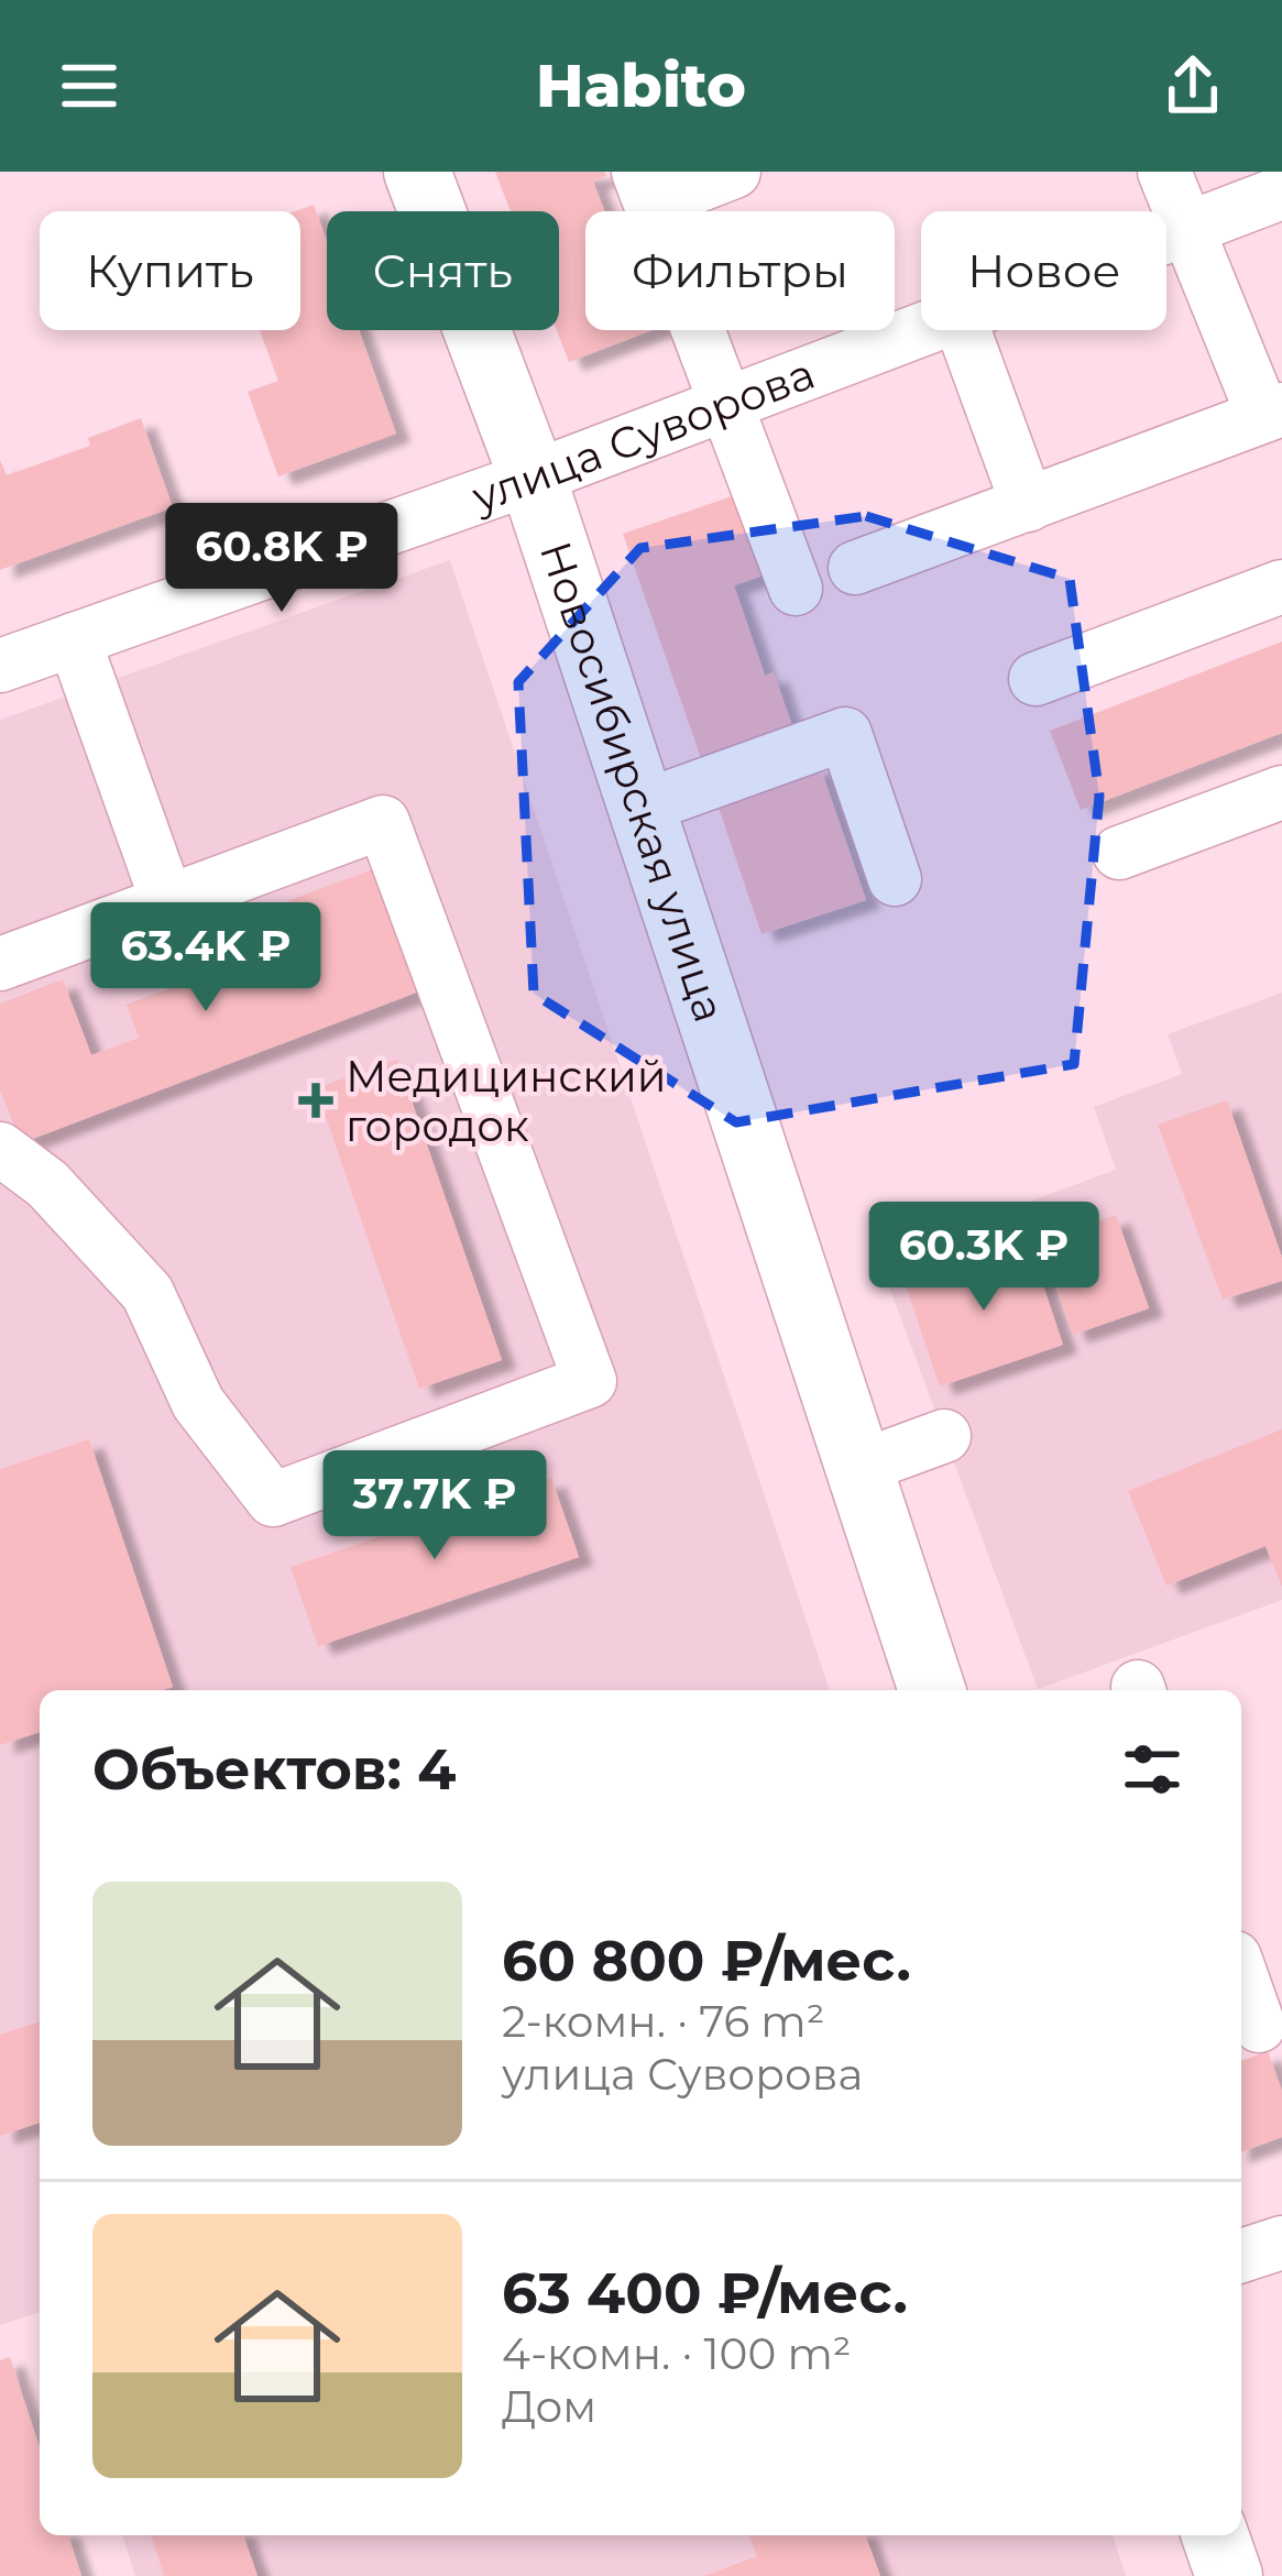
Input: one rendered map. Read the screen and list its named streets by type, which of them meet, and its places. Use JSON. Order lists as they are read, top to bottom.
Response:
{
  "streets": {
    "main road": ["Новосибирская улица"],
    "street": ["улица Суворова"]
  },
  "crossings": [
    ["улица Суворова", "Новосибирская улица"]
  ],
  "places": {
    "health": ["Медицинский городок"]
  },
  "page": {
    "header": "Habito",
    "chip": [
      "Купить",
      "Снять",
      "Фильтры",
      "Новое"
    ],
    "price": [
      "60.8K ₽",
      "63.4K ₽",
      "60.3K ₽",
      "37.7K ₽"
    ],
    "heading": "Объектов: 4",
    "list": [
      {
        "name": "60 800 ₽/мес.",
        "note": "2-комн. · 76 m² · улица Суворова"
      },
      {
        "name": "63 400 ₽/мес.",
        "note": "4-комн. · 100 m² · Дом"
      }
    ]
  }
}
